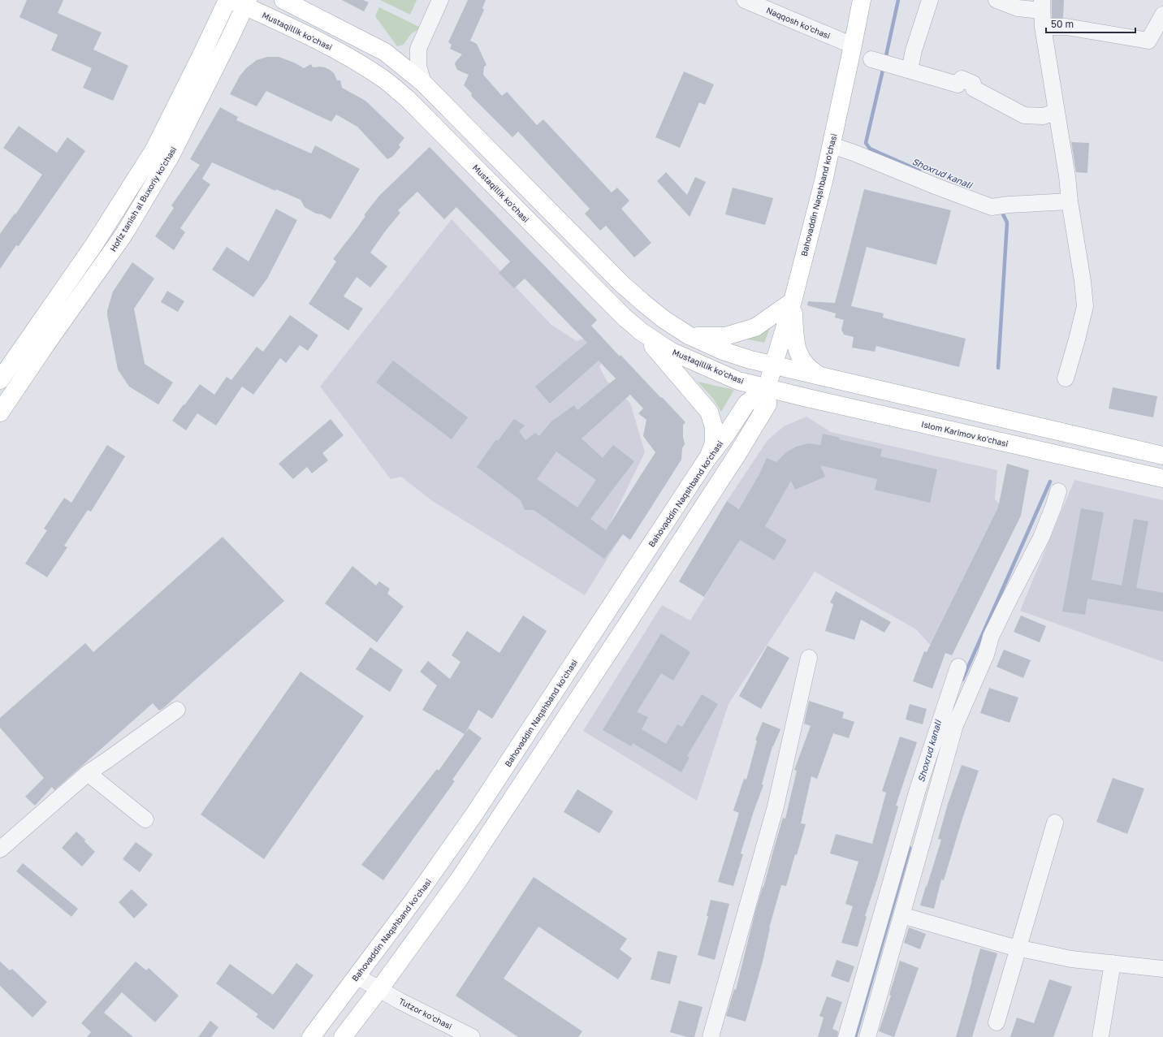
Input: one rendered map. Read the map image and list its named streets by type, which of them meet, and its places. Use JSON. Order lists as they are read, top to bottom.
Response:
{
  "streets": {
    "main road": [
      "Mustaqillik ko'chasi",
      "Bahovaddin Naqshband ko'chasi",
      "Hofiz tanish al Buxoriy ko'chasi",
      "Islom Karimov ko'chasi"
    ],
    "street": ["Naqqosh ko'chasi", "Tutzor ko'chasi"]
  },
  "crossings": [
    ["Naqqosh ko'chasi", "Bahovaddin Naqshband ko'chasi"],
    ["Mustaqillik ko'chasi", "Bahovaddin Naqshband ko'chasi"],
    ["Mustaqillik ko'chasi", "Hofiz tanish al Buxoriy ko'chasi"],
    ["Mustaqillik ko'chasi", "Islom Karimov ko'chasi"],
    ["Bahovaddin Naqshband ko'chasi", "Islom Karimov ko'chasi"],
    ["Bahovaddin Naqshband ko'chasi", "Tutzor ko'chasi"]
  ],
  "water": ["Shoxrud kanali"],
  "scale_bar": "50 m"
}
